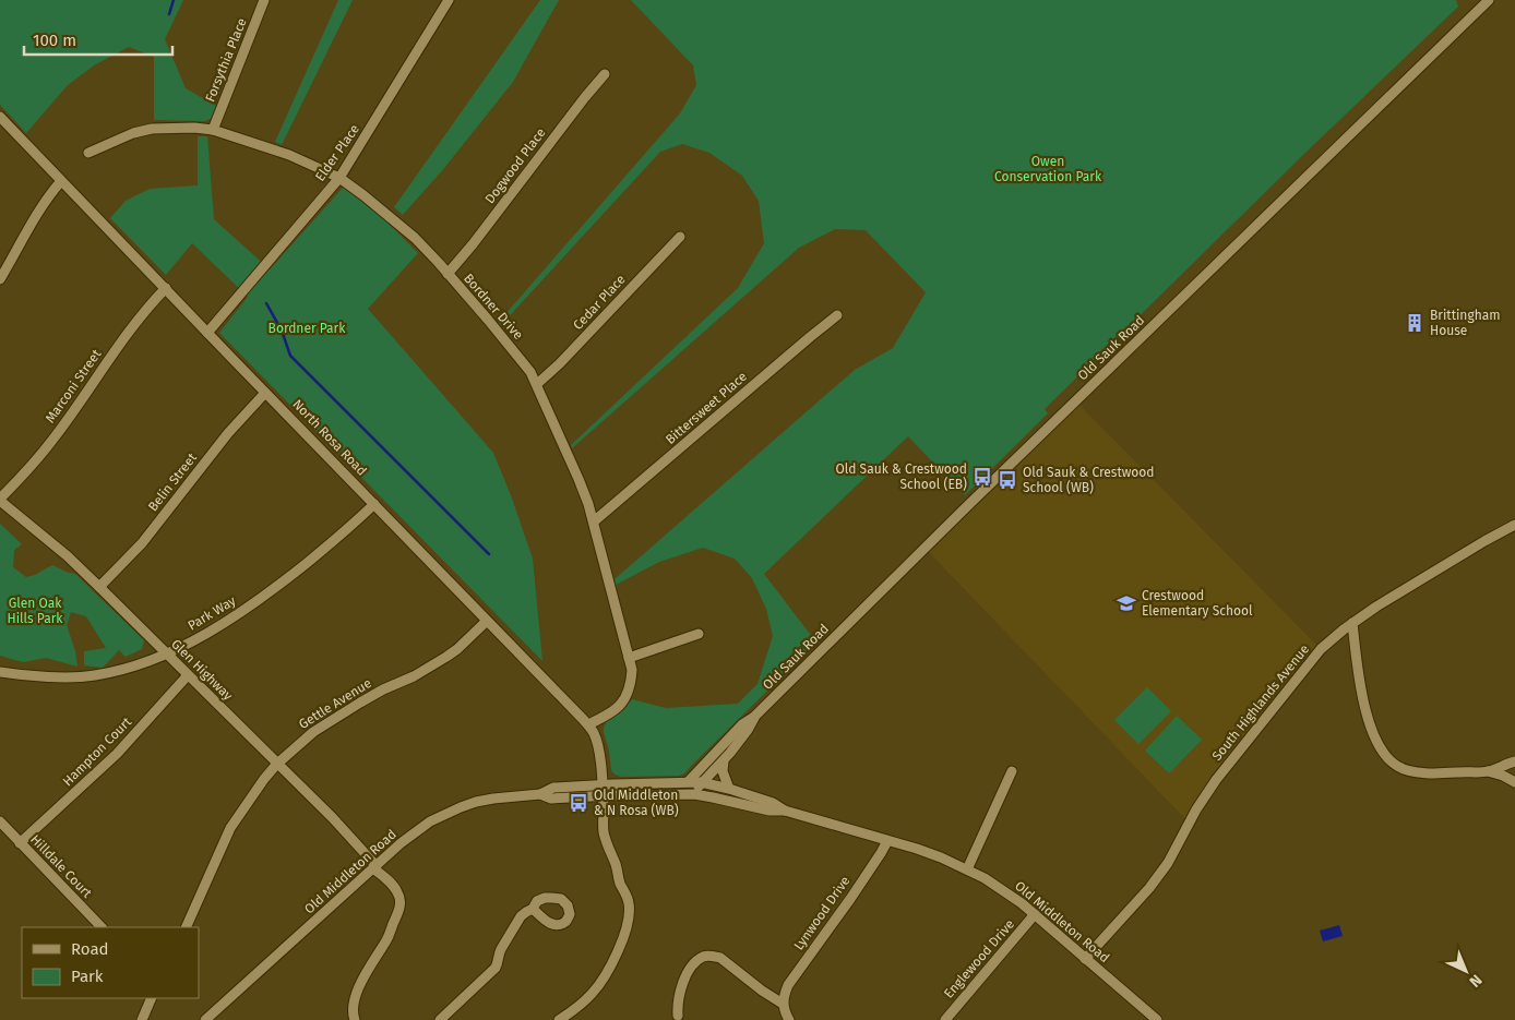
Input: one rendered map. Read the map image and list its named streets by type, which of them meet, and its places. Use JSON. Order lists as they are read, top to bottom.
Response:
{
  "streets": {
    "street": [
      "Forsythia Place",
      "Elder Place",
      "Dogwood Place",
      "Cedar Place",
      "Bordner Drive",
      "Old Sauk Road",
      "Marconi Street",
      "Bittersweet Place",
      "North Rosa Road",
      "Belin Street",
      "Park Way",
      "Glen Highway",
      "South Highlands Avenue",
      "Gettle Avenue",
      "Hampton Court",
      "Hilldale Court",
      "Old Middleton Road",
      "Lynwood Drive",
      "Englewood Drive"
    ]
  },
  "crossings": [
    ["Forsythia Place", "Bordner Drive"],
    ["Elder Place", "Bordner Drive"],
    ["Elder Place", "North Rosa Road"],
    ["Dogwood Place", "Bordner Drive"],
    ["Cedar Place", "Bordner Drive"],
    ["Bordner Drive", "Bittersweet Place"],
    ["Bordner Drive", "North Rosa Road"],
    ["Old Sauk Road", "Old Middleton Road"],
    ["Marconi Street", "North Rosa Road"],
    ["Marconi Street", "Glen Highway"],
    ["North Rosa Road", "Belin Street"],
    ["North Rosa Road", "Park Way"],
    ["North Rosa Road", "Gettle Avenue"],
    ["North Rosa Road", "Old Middleton Road"],
    ["Belin Street", "Glen Highway"],
    ["Park Way", "Glen Highway"],
    ["Glen Highway", "Gettle Avenue"],
    ["Glen Highway", "Hampton Court"],
    ["Glen Highway", "Old Middleton Road"],
    ["South Highlands Avenue", "Old Middleton Road"],
    ["Hampton Court", "Hilldale Court"],
    ["Old Middleton Road", "Lynwood Drive"],
    ["Old Middleton Road", "Englewood Drive"]
  ],
  "parks": ["Owen Conservation Park", "Bordner Park", "Glen Oak Hills Park"],
  "places": {
    "building": ["Brittingham House"],
    "bus stop": ["Old Sauk & Crestwood School (EB)", "Old Sauk & Crestwood School (WB)", "Old Middleton & N Rosa (WB)"],
    "school or university": ["Crestwood Elementary School"]
  },
  "legend": ["Road", "Park"],
  "scale_bar": "100 m",
  "north": "bottom right"
}
